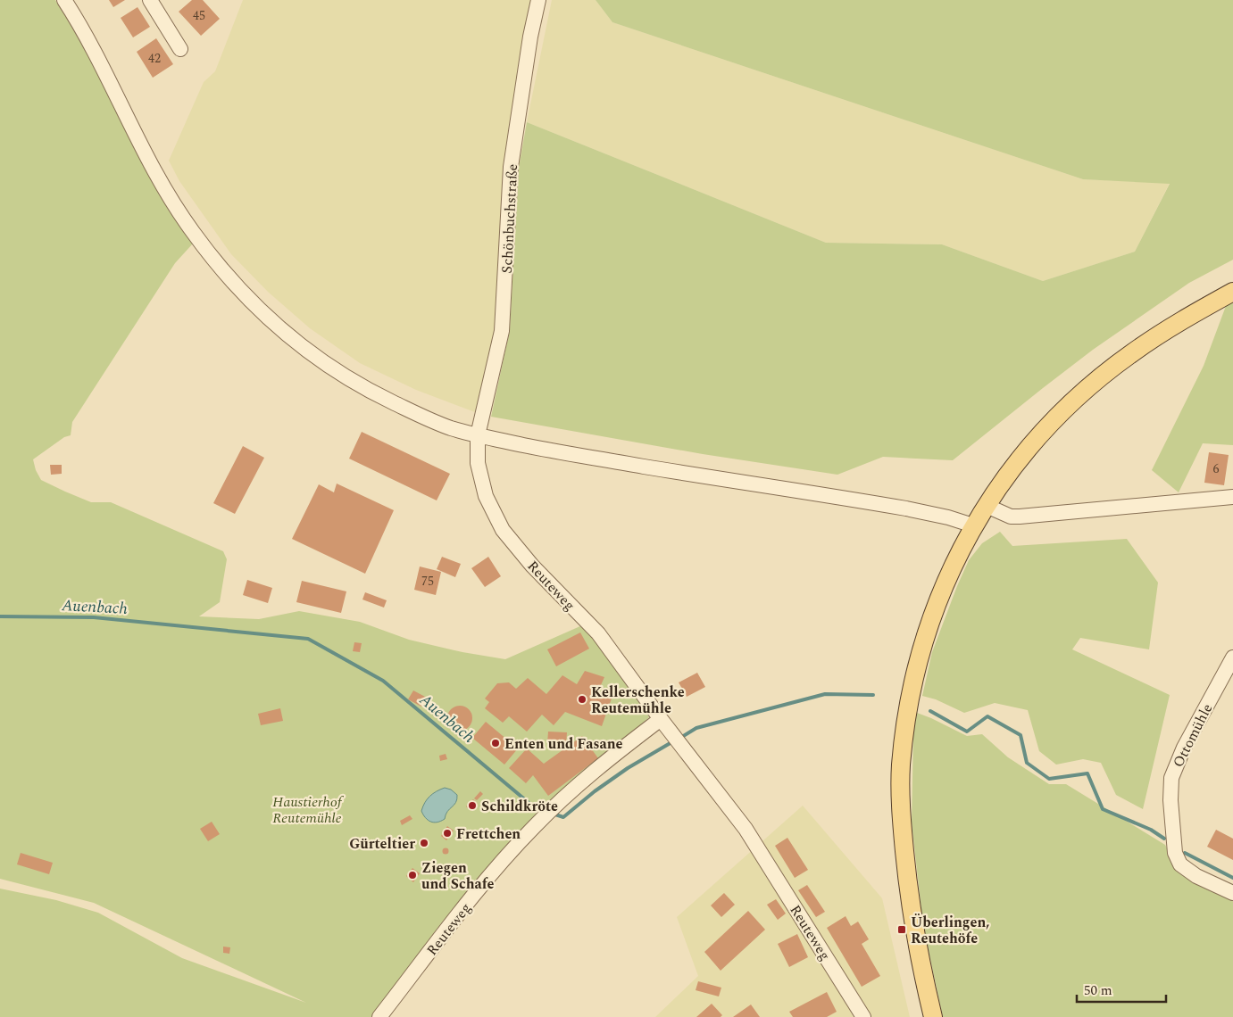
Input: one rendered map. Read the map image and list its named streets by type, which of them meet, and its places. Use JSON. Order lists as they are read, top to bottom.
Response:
{
  "streets": {
    "street": ["Schönbuchstraße", "Reuteweg", "Ottomühle"]
  },
  "crossings": [
    ["Schönbuchstraße", "Reuteweg"]
  ],
  "water": ["Auenbach"],
  "parks": ["Haustierhof Reutemühle"],
  "places": {
    "other": [
      "Kellerschenke Reutemühle",
      "Enten und Fasane",
      "Schildkröte",
      "Frettchen",
      "Gürteltier",
      "Ziegen und Schafe"
    ],
    "transit": ["Überlingen, Reutehöfe"]
  },
  "house_numbers": [
    "45",
    "42",
    "6",
    "75"
  ],
  "scale_bar": "50 m"
}
